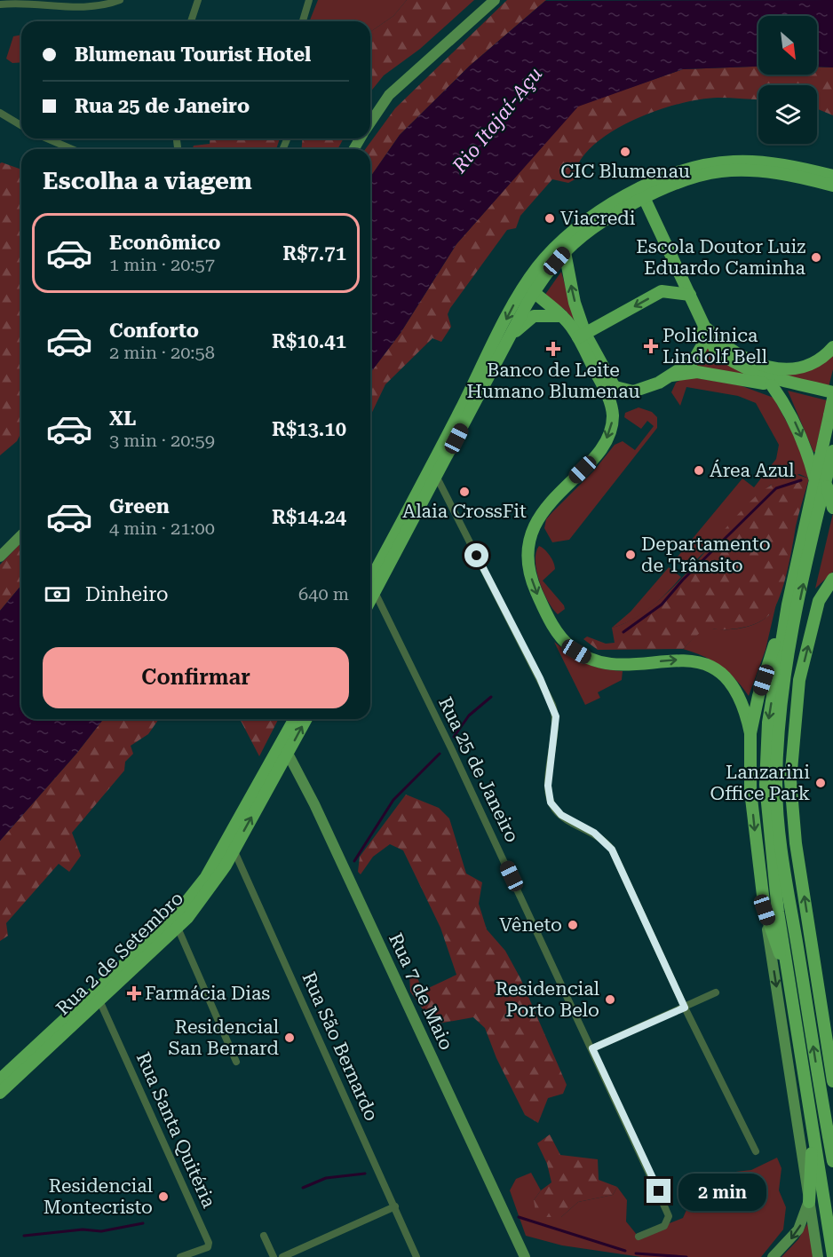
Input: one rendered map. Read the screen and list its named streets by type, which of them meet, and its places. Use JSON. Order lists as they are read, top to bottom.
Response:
{
  "streets": {
    "main road": ["Rua 2 de Setembro"],
    "street": [
      "Rua 25 de Janeiro",
      "Rua 7 de Maio",
      "Rua São Bernardo",
      "Rua Santa Quitéria"
    ]
  },
  "crossings": [
    ["Rua 2 de Setembro", "Rua 7 de Maio"],
    ["Rua 2 de Setembro", "Rua São Bernardo"],
    ["Rua 2 de Setembro", "Rua Santa Quitéria"]
  ],
  "water": ["Rio Itajaí-Açu"],
  "places": {
    "other": [
      "CIC Blumenau",
      "Viacredi",
      "Escola Doutor Luiz Eduardo Caminha",
      "Área Azul",
      "Alaia CrossFit",
      "Departamento de Trânsito",
      "Lanzarini Office Park",
      "Vêneto",
      "Residencial Porto Belo",
      "Residencial San Bernard",
      "Residencial Montecristo"
    ],
    "health": ["Policlínica Lindolf Bell", "Banco de Leite Humano Blumenau", "Farmácia Dias"]
  },
  "north": "bottom right",
  "page": {
    "banner": ["Blumenau Tourist Hotel", "Rua 25 de Janeiro"],
    "heading": "Escolha a viagem",
    "list": [
      {
        "name": "Econômico",
        "note": "1 min · 20:57",
        "value": "R$7.71"
      },
      {
        "name": "Conforto",
        "note": "2 min · 20:58",
        "value": "R$10.41"
      },
      {
        "name": "XL",
        "note": "3 min · 20:59",
        "value": "R$13.10"
      },
      {
        "name": "Green",
        "note": "4 min · 21:00",
        "value": "R$14.24"
      }
    ],
    "pay": ["Dinheiro", "640 m"],
    "buttons": "Confirmar",
    "bubble": "2 min"
  }
}
